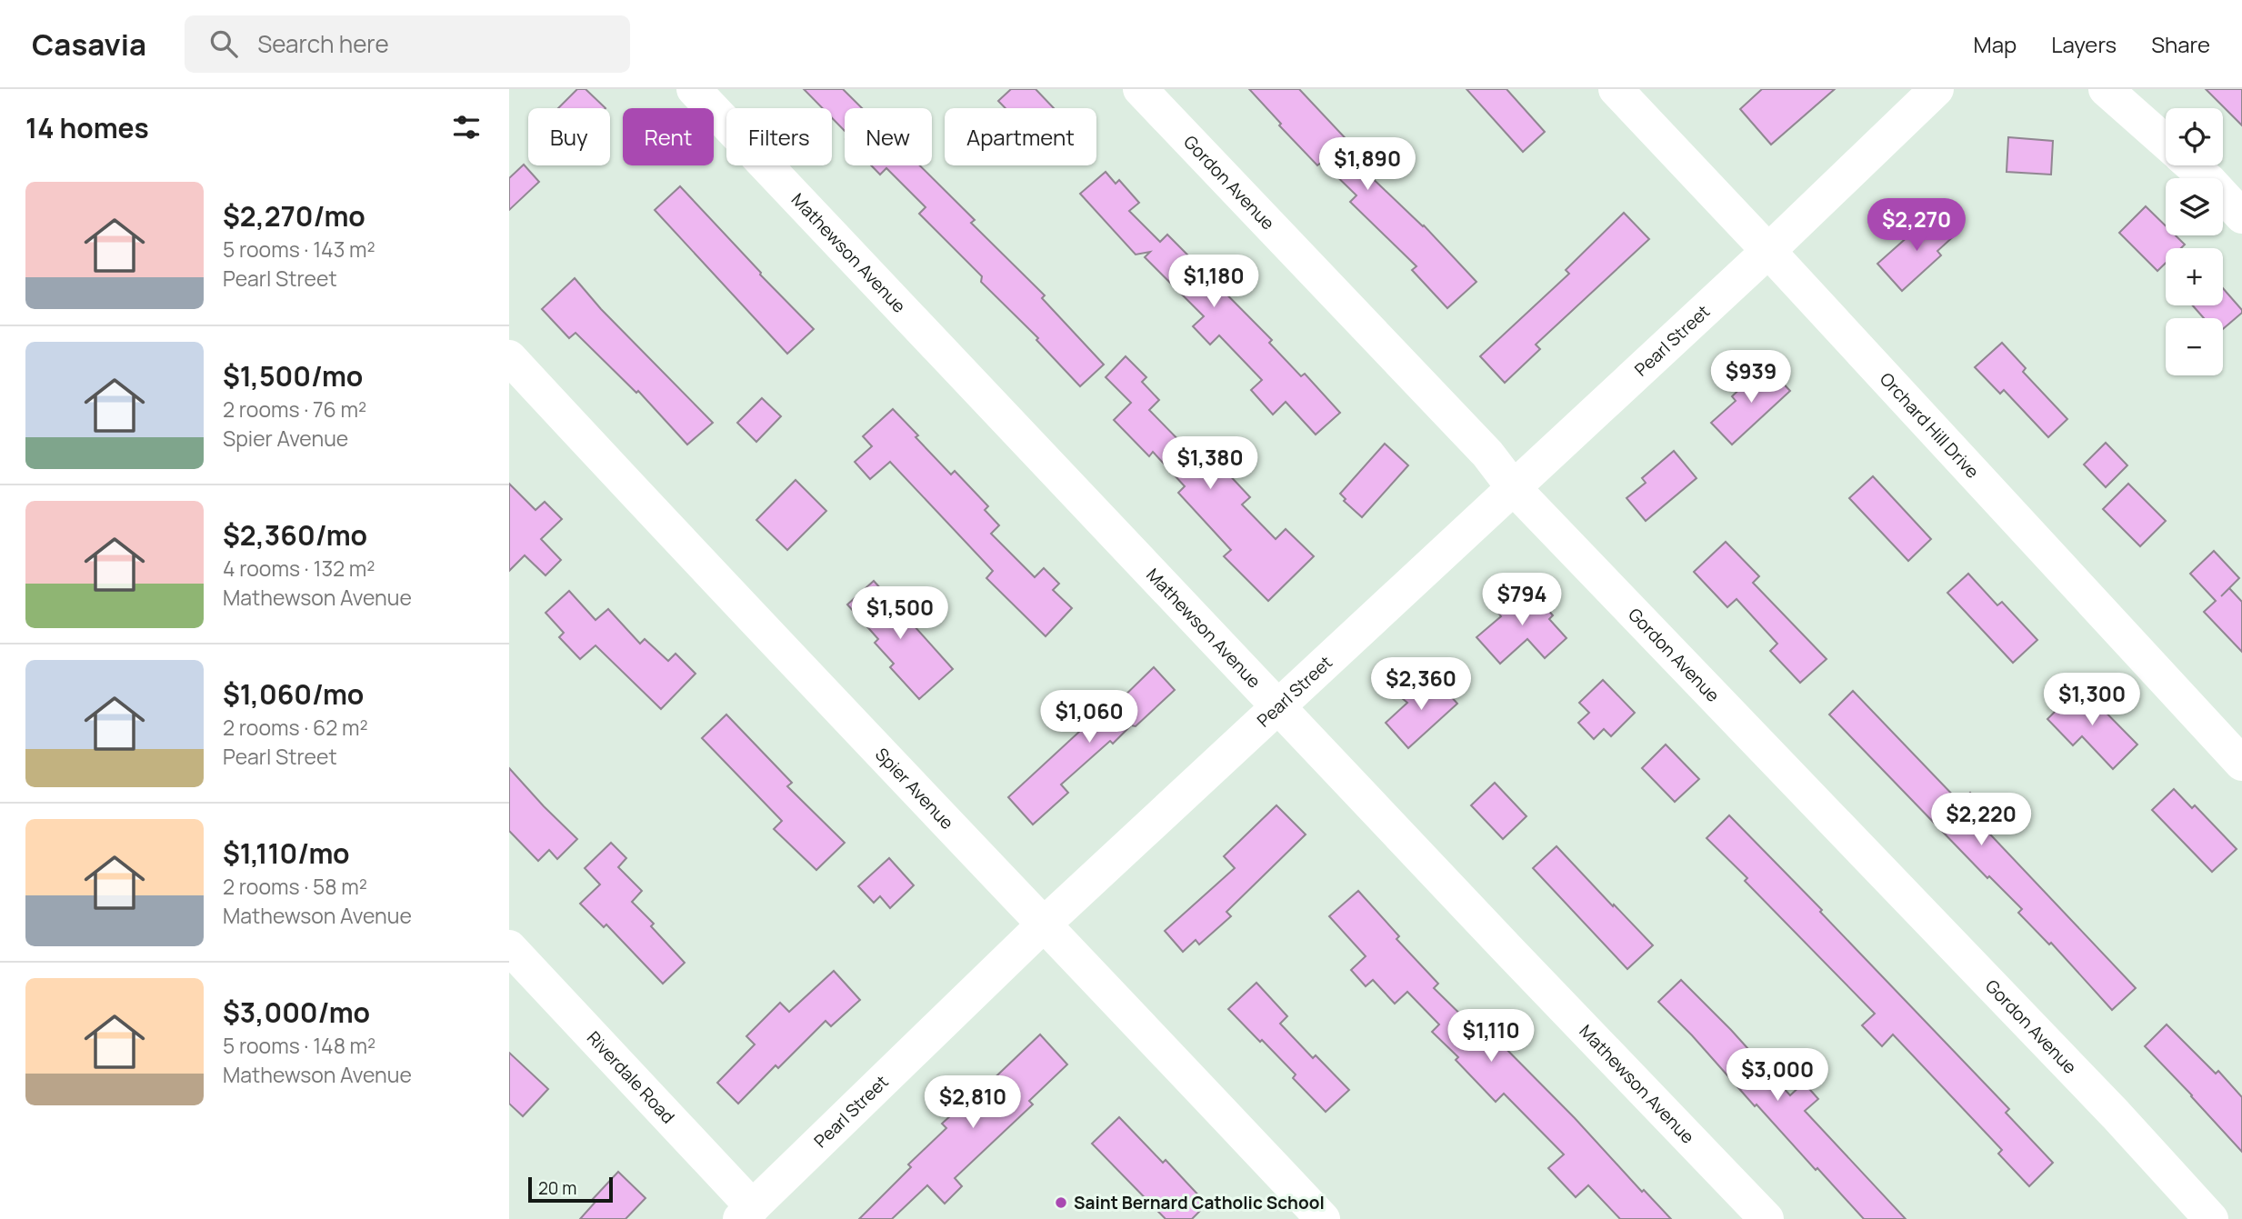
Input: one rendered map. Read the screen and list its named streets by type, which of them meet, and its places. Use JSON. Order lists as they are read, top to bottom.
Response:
{
  "streets": {
    "street": [
      "Gordon Avenue",
      "Mathewson Avenue",
      "Pearl Street",
      "Orchard Hill Drive",
      "Spier Avenue",
      "Riverdale Road"
    ]
  },
  "crossings": [
    ["Gordon Avenue", "Pearl Street"],
    ["Mathewson Avenue", "Pearl Street"],
    ["Pearl Street", "Orchard Hill Drive"],
    ["Pearl Street", "Spier Avenue"],
    ["Pearl Street", "Riverdale Road"]
  ],
  "places": ["Saint Bernard Catholic School"],
  "scale_bar": "20 m",
  "page": {
    "header": "Casavia",
    "search": "Search here",
    "nav": ["Map", "Layers", "Share"],
    "heading": "14 homes",
    "map_buttons": ["+", "−"],
    "chip": [
      "Buy",
      "Rent",
      "Filters",
      "New",
      "Apartment"
    ],
    "price": [
      "$1,890",
      "$2,270",
      "$1,180",
      "$939",
      "$1,380",
      "$794",
      "$1,500",
      "$2,360",
      "$1,300",
      "$1,060",
      "$2,220",
      "$1,110",
      "$3,000",
      "$2,810"
    ],
    "list": [
      {
        "name": "$2,270/mo",
        "note": "5 rooms · 143 m² · Pearl Street"
      },
      {
        "name": "$1,500/mo",
        "note": "2 rooms · 76 m² · Spier Avenue"
      },
      {
        "name": "$2,360/mo",
        "note": "4 rooms · 132 m² · Mathewson Avenue"
      },
      {
        "name": "$1,060/mo",
        "note": "2 rooms · 62 m² · Pearl Street"
      },
      {
        "name": "$1,110/mo",
        "note": "2 rooms · 58 m² · Mathewson Avenue"
      },
      {
        "name": "$3,000/mo",
        "note": "5 rooms · 148 m² · Mathewson Avenue"
      }
    ],
    "scale": "20 m"
  }
}
